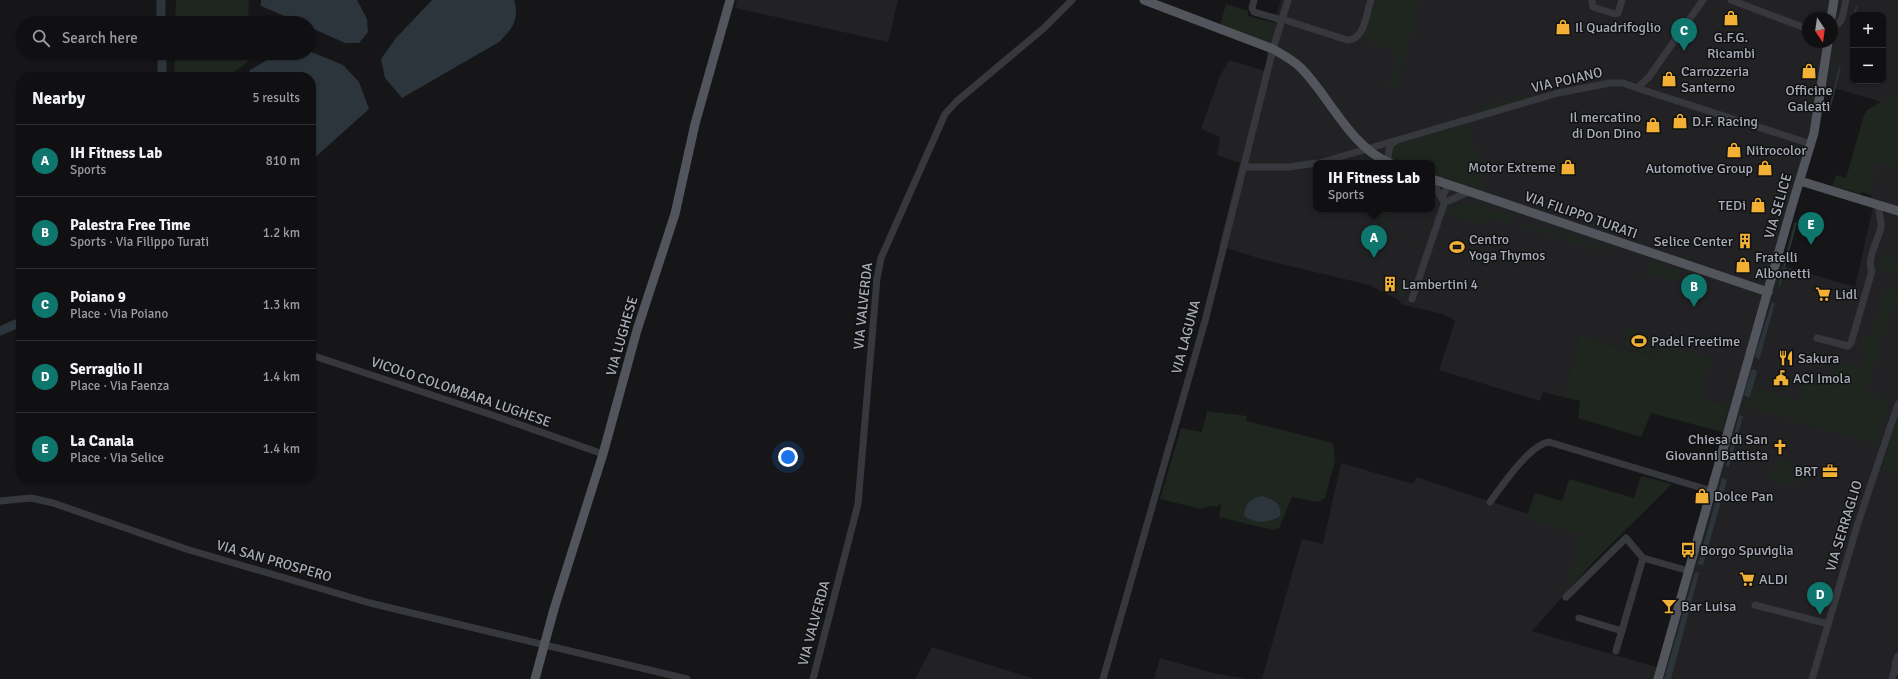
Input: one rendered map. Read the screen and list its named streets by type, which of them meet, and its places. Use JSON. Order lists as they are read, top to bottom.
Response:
{
  "streets": {
    "main road": ["VIA SELICE", "VIA FILIPPO TURATI", "VIA LUGHESE"],
    "street": [
      "VIA POIANO",
      "VIA VALVERDA",
      "VIA LAGUNA",
      "VICOLO COLOMBARA LUGHESE",
      "VIA SERRAGLIO",
      "VIA SAN PROSPERO"
    ]
  },
  "crossings": [
    ["VIA POIANO", "VIA SELICE"],
    ["VIA POIANO", "VIA LAGUNA"],
    ["VIA SELICE", "VIA FILIPPO TURATI"],
    ["VIA LUGHESE", "VICOLO COLOMBARA LUGHESE"],
    ["VIA LUGHESE", "VIA SAN PROSPERO"]
  ],
  "places": {
    "shop": [
      "G.F.G. Ricambi",
      "Il Quadrifoglio",
      "Officine Galeati",
      "Carrozzeria Santerno",
      "D.F. Racing",
      "Il mercatino di Don Dino",
      "Nitrocolor",
      "Motor Extreme",
      "Automotive Group",
      "TEDi",
      "Fratelli Albonetti",
      "Dolce Pan"
    ],
    "building": ["Selice Center", "Lambertini 4"],
    "sports": ["Centro Yoga Thymos", "Padel Freetime"],
    "supermarket": ["Lidl", "ALDI"],
    "restaurant": ["Sakura"],
    "public building": ["ACI Imola"],
    "church": ["Chiesa di San Giovanni Battista"],
    "office": ["BRT"],
    "bus stop": ["Borgo Spuviglia"],
    "bar": ["Bar Luisa"]
  },
  "north": "bottom",
  "page": {
    "map_buttons": ["+", "−"],
    "search": "Search here",
    "pins": [
      "C",
      "E",
      "A",
      "B",
      "D"
    ],
    "heading": ["Nearby", "5 results"],
    "list": [
      {
        "mark": "A",
        "name": "IH Fitness Lab",
        "note": "Sports",
        "value": "810 m"
      },
      {
        "mark": "B",
        "name": "Palestra Free Time",
        "note": "Sports · Via Filippo Turati",
        "value": "1.2 km"
      },
      {
        "mark": "C",
        "name": "Poiano 9",
        "note": "Place · Via Poiano",
        "value": "1.3 km"
      },
      {
        "mark": "D",
        "name": "Serraglio II",
        "note": "Place · Via Faenza",
        "value": "1.4 km"
      },
      {
        "mark": "E",
        "name": "La Canala",
        "note": "Place · Via Selice",
        "value": "1.4 km"
      }
    ],
    "popup": ["IH Fitness Lab", "Sports"]
  }
}
